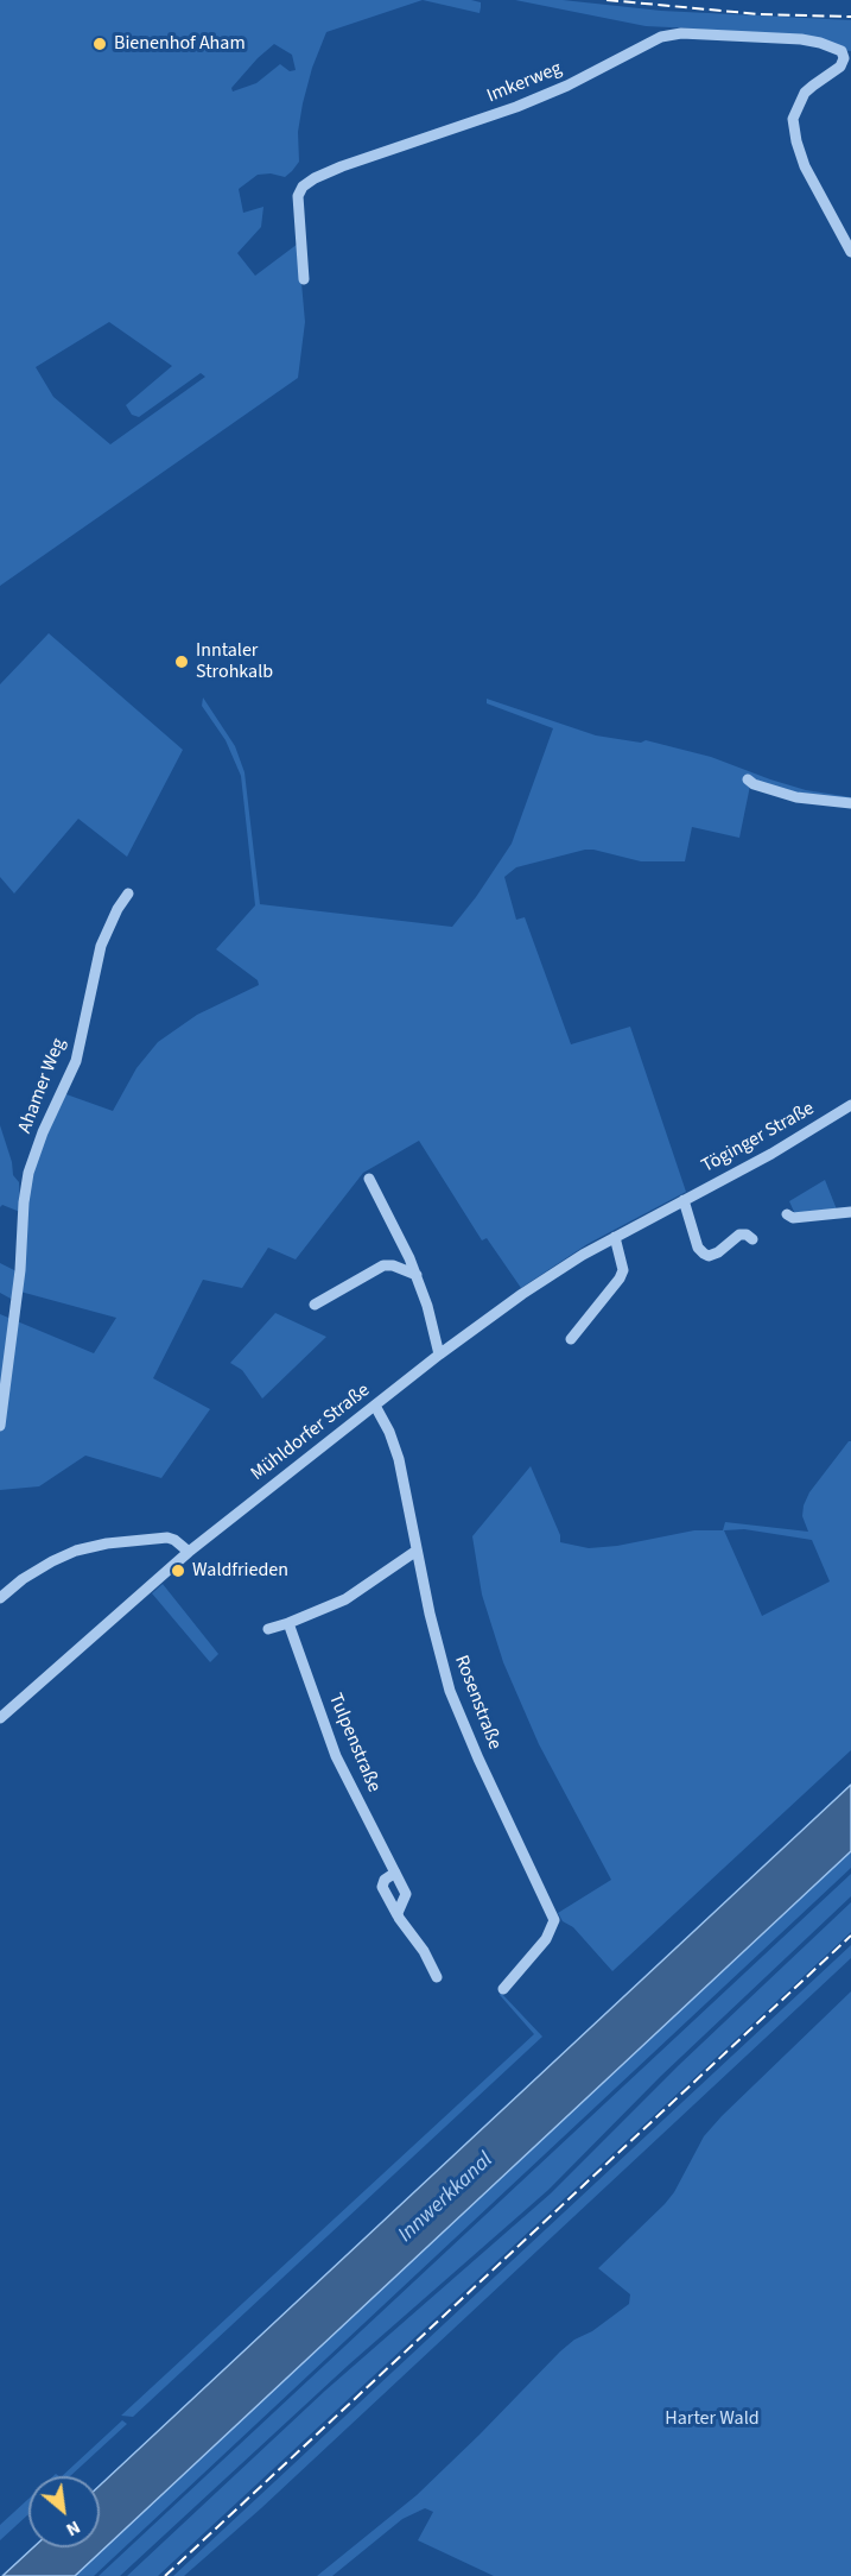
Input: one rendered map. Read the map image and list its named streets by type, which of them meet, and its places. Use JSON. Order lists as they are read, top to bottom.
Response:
{
  "streets": {
    "street": [
      "Imkerweg",
      "Ahamer Weg",
      "Töginger Straße",
      "Mühldorfer Straße",
      "Rosenstraße",
      "Tulpenstraße"
    ]
  },
  "crossings": [
    ["Töginger Straße", "Mühldorfer Straße"],
    ["Mühldorfer Straße", "Rosenstraße"]
  ],
  "water": ["Innwerkkanal"],
  "parks": ["Harter Wald"],
  "places": ["Bienenhof Aham", "Inntaler Strohkalb", "Waldfrieden"],
  "north": "bottom right"
}
